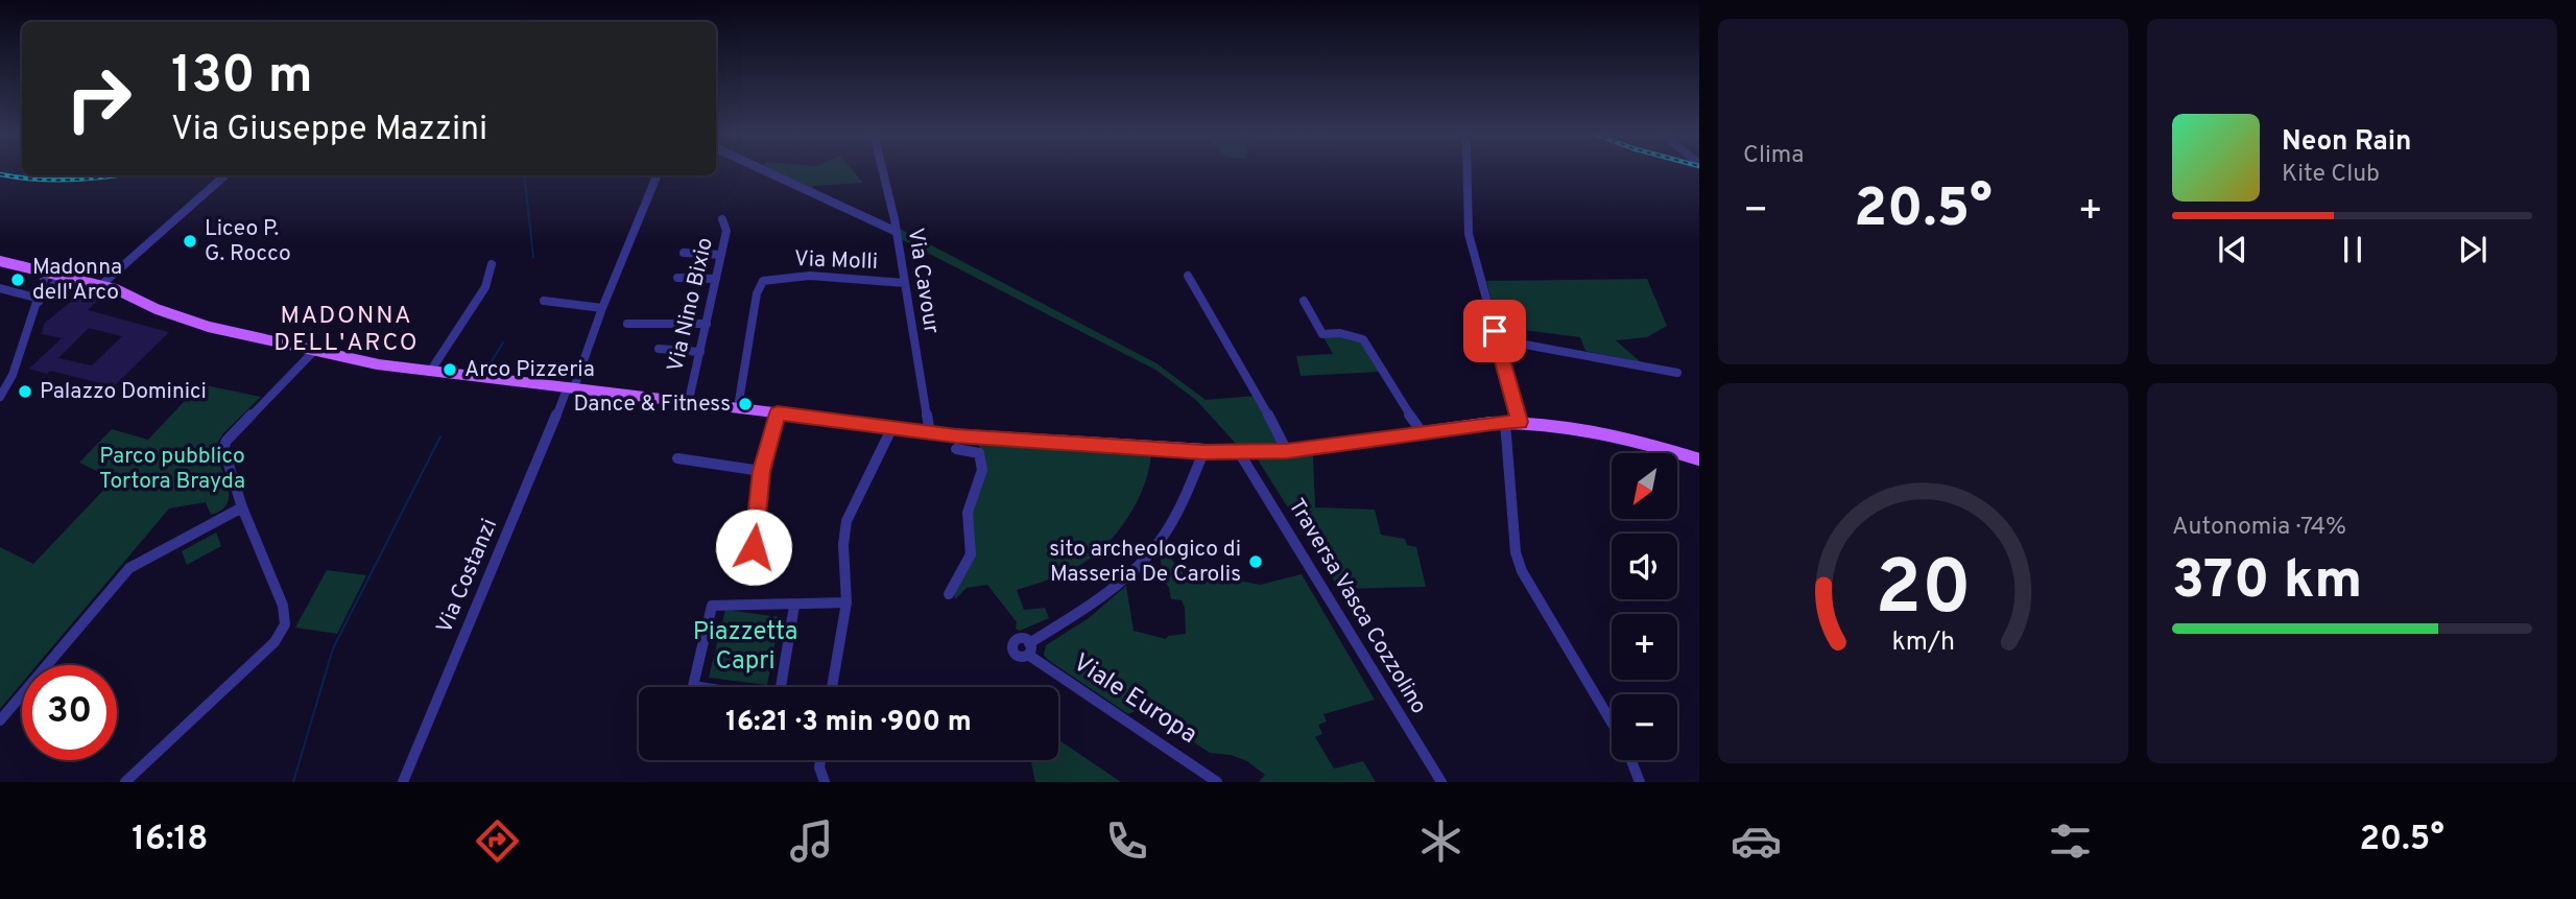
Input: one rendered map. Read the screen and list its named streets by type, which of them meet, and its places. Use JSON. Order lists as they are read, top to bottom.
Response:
{
  "streets": {
    "street": [
      "Via Molli",
      "Via Cavour",
      "Via Nino Bixio",
      "Via Costanzi",
      "Traversa Vasca Cozzolino",
      "Viale Europa"
    ]
  },
  "crossings": [
    ["Via Molli", "Via Cavour"]
  ],
  "districts": ["MADONNA DELL'ARCO"],
  "parks": ["Parco pubblico Tortora Brayda", "Piazzetta Capri"],
  "places": [
    "Liceo P. G. Rocco",
    "Madonna dell'Arco",
    "Arco Pizzeria",
    "Palazzo Dominici",
    "Dance & Fitness",
    "sito archeologico di Masseria De Carolis"
  ],
  "north": "bottom left",
  "page": {
    "tile": [
      "Clima",
      ["Autonomia · 74%", "370 km"]
    ],
    "turn": ["130 m", "Via Giuseppe Mazzini"],
    "song": ["Neon Rain", "Kite Club"],
    "heat": ["−", "20.5°", "+"],
    "map_buttons": ["+", "−"],
    "limit": "30",
    "trip": "16:21 · 3 min · 900 m",
    "tabs": ["16:18", "20.5°"],
    "gauge": ["20", "km/h"]
  }
}
